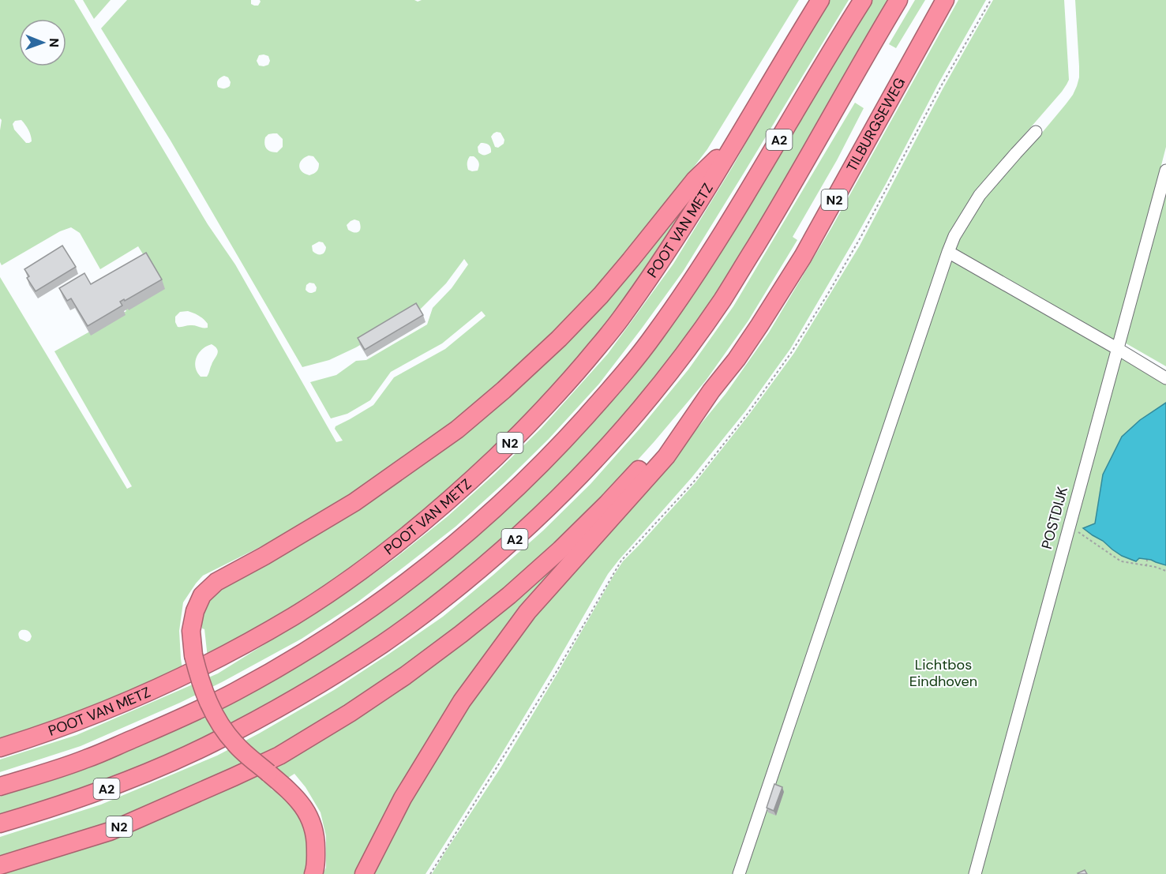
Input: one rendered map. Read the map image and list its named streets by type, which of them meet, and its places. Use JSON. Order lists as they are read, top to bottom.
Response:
{
  "streets": {
    "highway": [
      "TILBURGSEWEG",
      "A2",
      "N2",
      "POOT VAN METZ"
    ],
    "street": ["POSTDIJK"]
  },
  "crossings": [
    ["TILBURGSEWEG", "N2"],
    ["N2", "POOT VAN METZ"]
  ],
  "parks": ["Lichtbos Eindhoven"],
  "north": "right"
}
